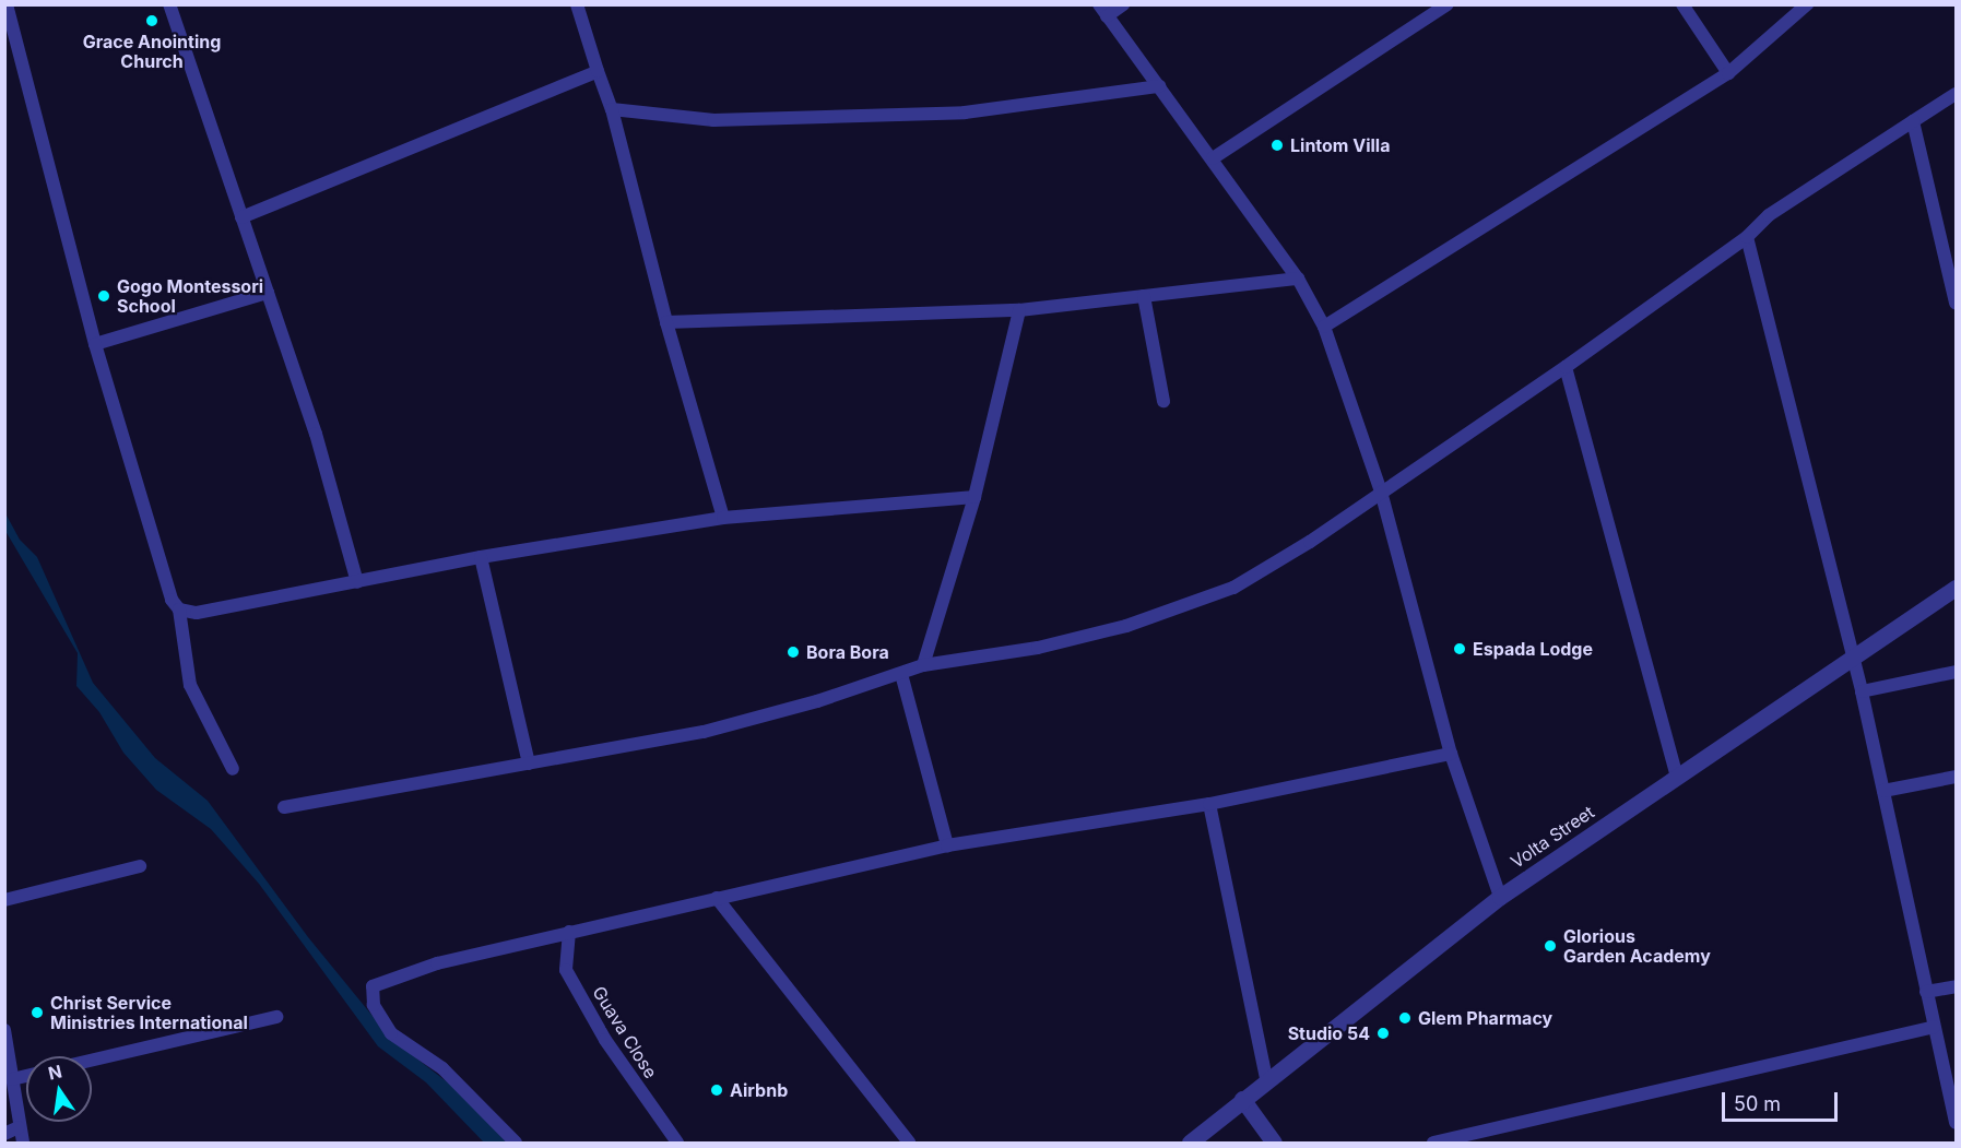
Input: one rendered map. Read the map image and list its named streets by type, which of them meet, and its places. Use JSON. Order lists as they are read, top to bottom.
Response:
{
  "streets": {
    "street": ["Volta Street", "Guava Close"]
  },
  "places": [
    "Grace Anointing Church",
    "Lintom Villa",
    "Gogo Montessori School",
    "Espada Lodge",
    "Bora Bora",
    "Glorious Garden Academy",
    "Christ Service Ministries International",
    "Glem Pharmacy",
    "Studio 54",
    "Airbnb"
  ],
  "scale_bar": "50 m",
  "north": "top"
}
